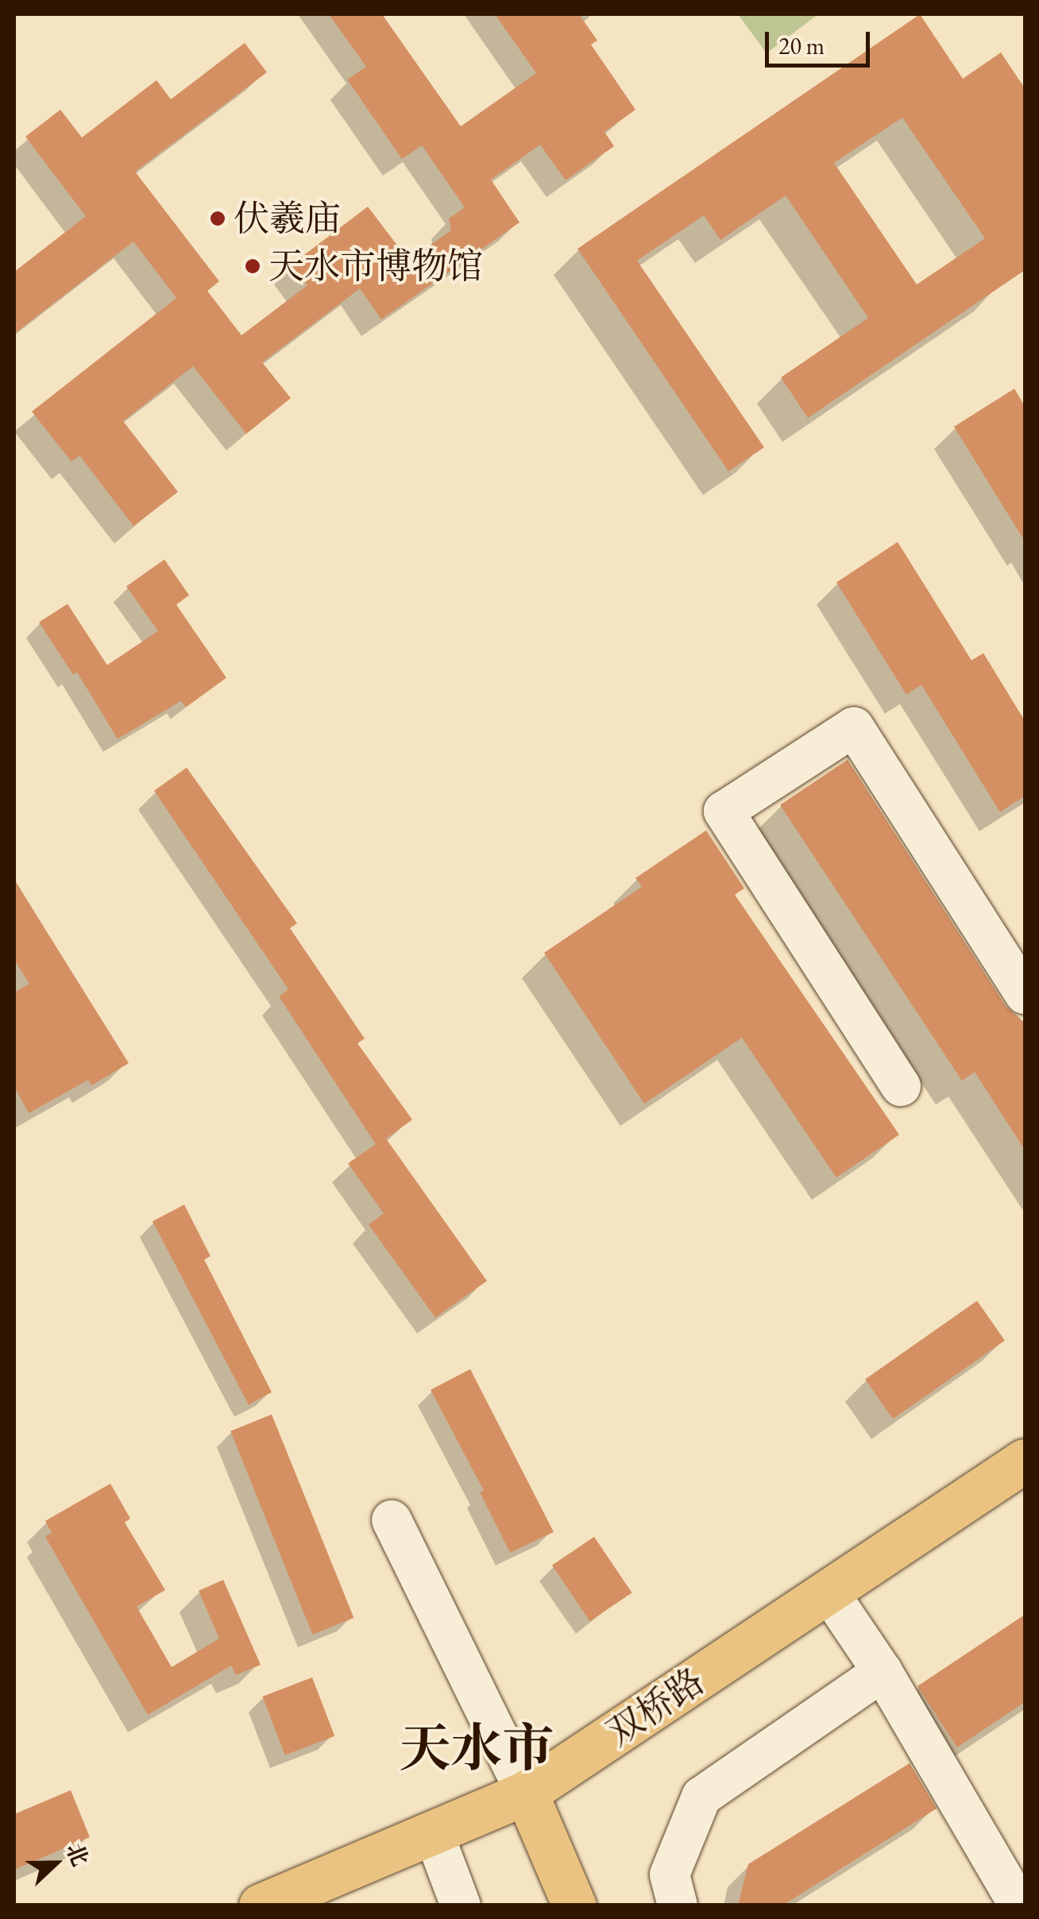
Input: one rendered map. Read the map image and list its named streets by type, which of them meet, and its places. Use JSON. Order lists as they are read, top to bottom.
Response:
{
  "streets": {
    "main road": ["双桥路"]
  },
  "districts": ["天水市"],
  "places": ["伏羲庙", "天水市博物馆"],
  "scale_bar": "20 m",
  "north": "right"
}
